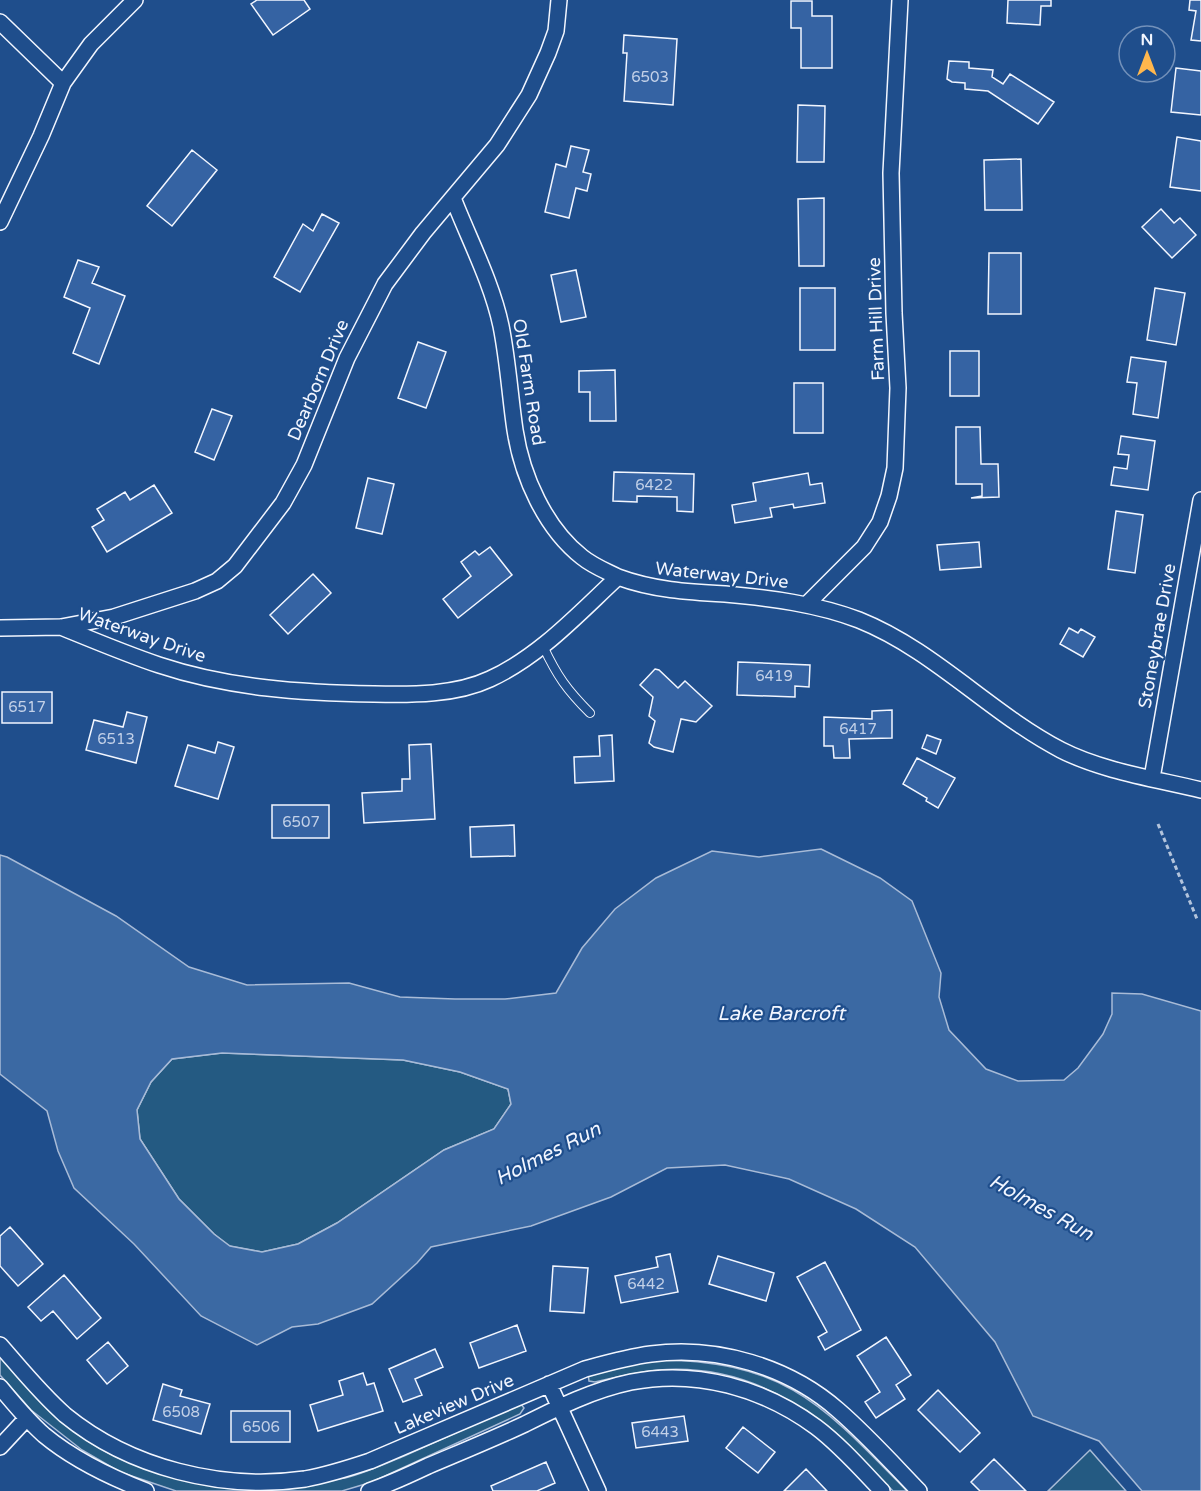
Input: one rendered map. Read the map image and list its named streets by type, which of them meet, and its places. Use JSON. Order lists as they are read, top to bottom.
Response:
{
  "streets": {
    "street": [
      "Farm Hill Drive",
      "Dearborn Drive",
      "Old Farm Road",
      "Waterway Drive",
      "Stoneybrae Drive",
      "Lakeview Drive"
    ]
  },
  "crossings": [
    ["Farm Hill Drive", "Waterway Drive"],
    ["Dearborn Drive", "Old Farm Road"],
    ["Dearborn Drive", "Waterway Drive"],
    ["Old Farm Road", "Waterway Drive"],
    ["Waterway Drive", "Stoneybrae Drive"]
  ],
  "water": ["Lake Barcroft", "Holmes Run"],
  "house_numbers": [
    "6503",
    "6422",
    "6419",
    "6517",
    "6417",
    "6513",
    "6507",
    "6442",
    "6508",
    "6506",
    "6443"
  ],
  "north": "top"
}
